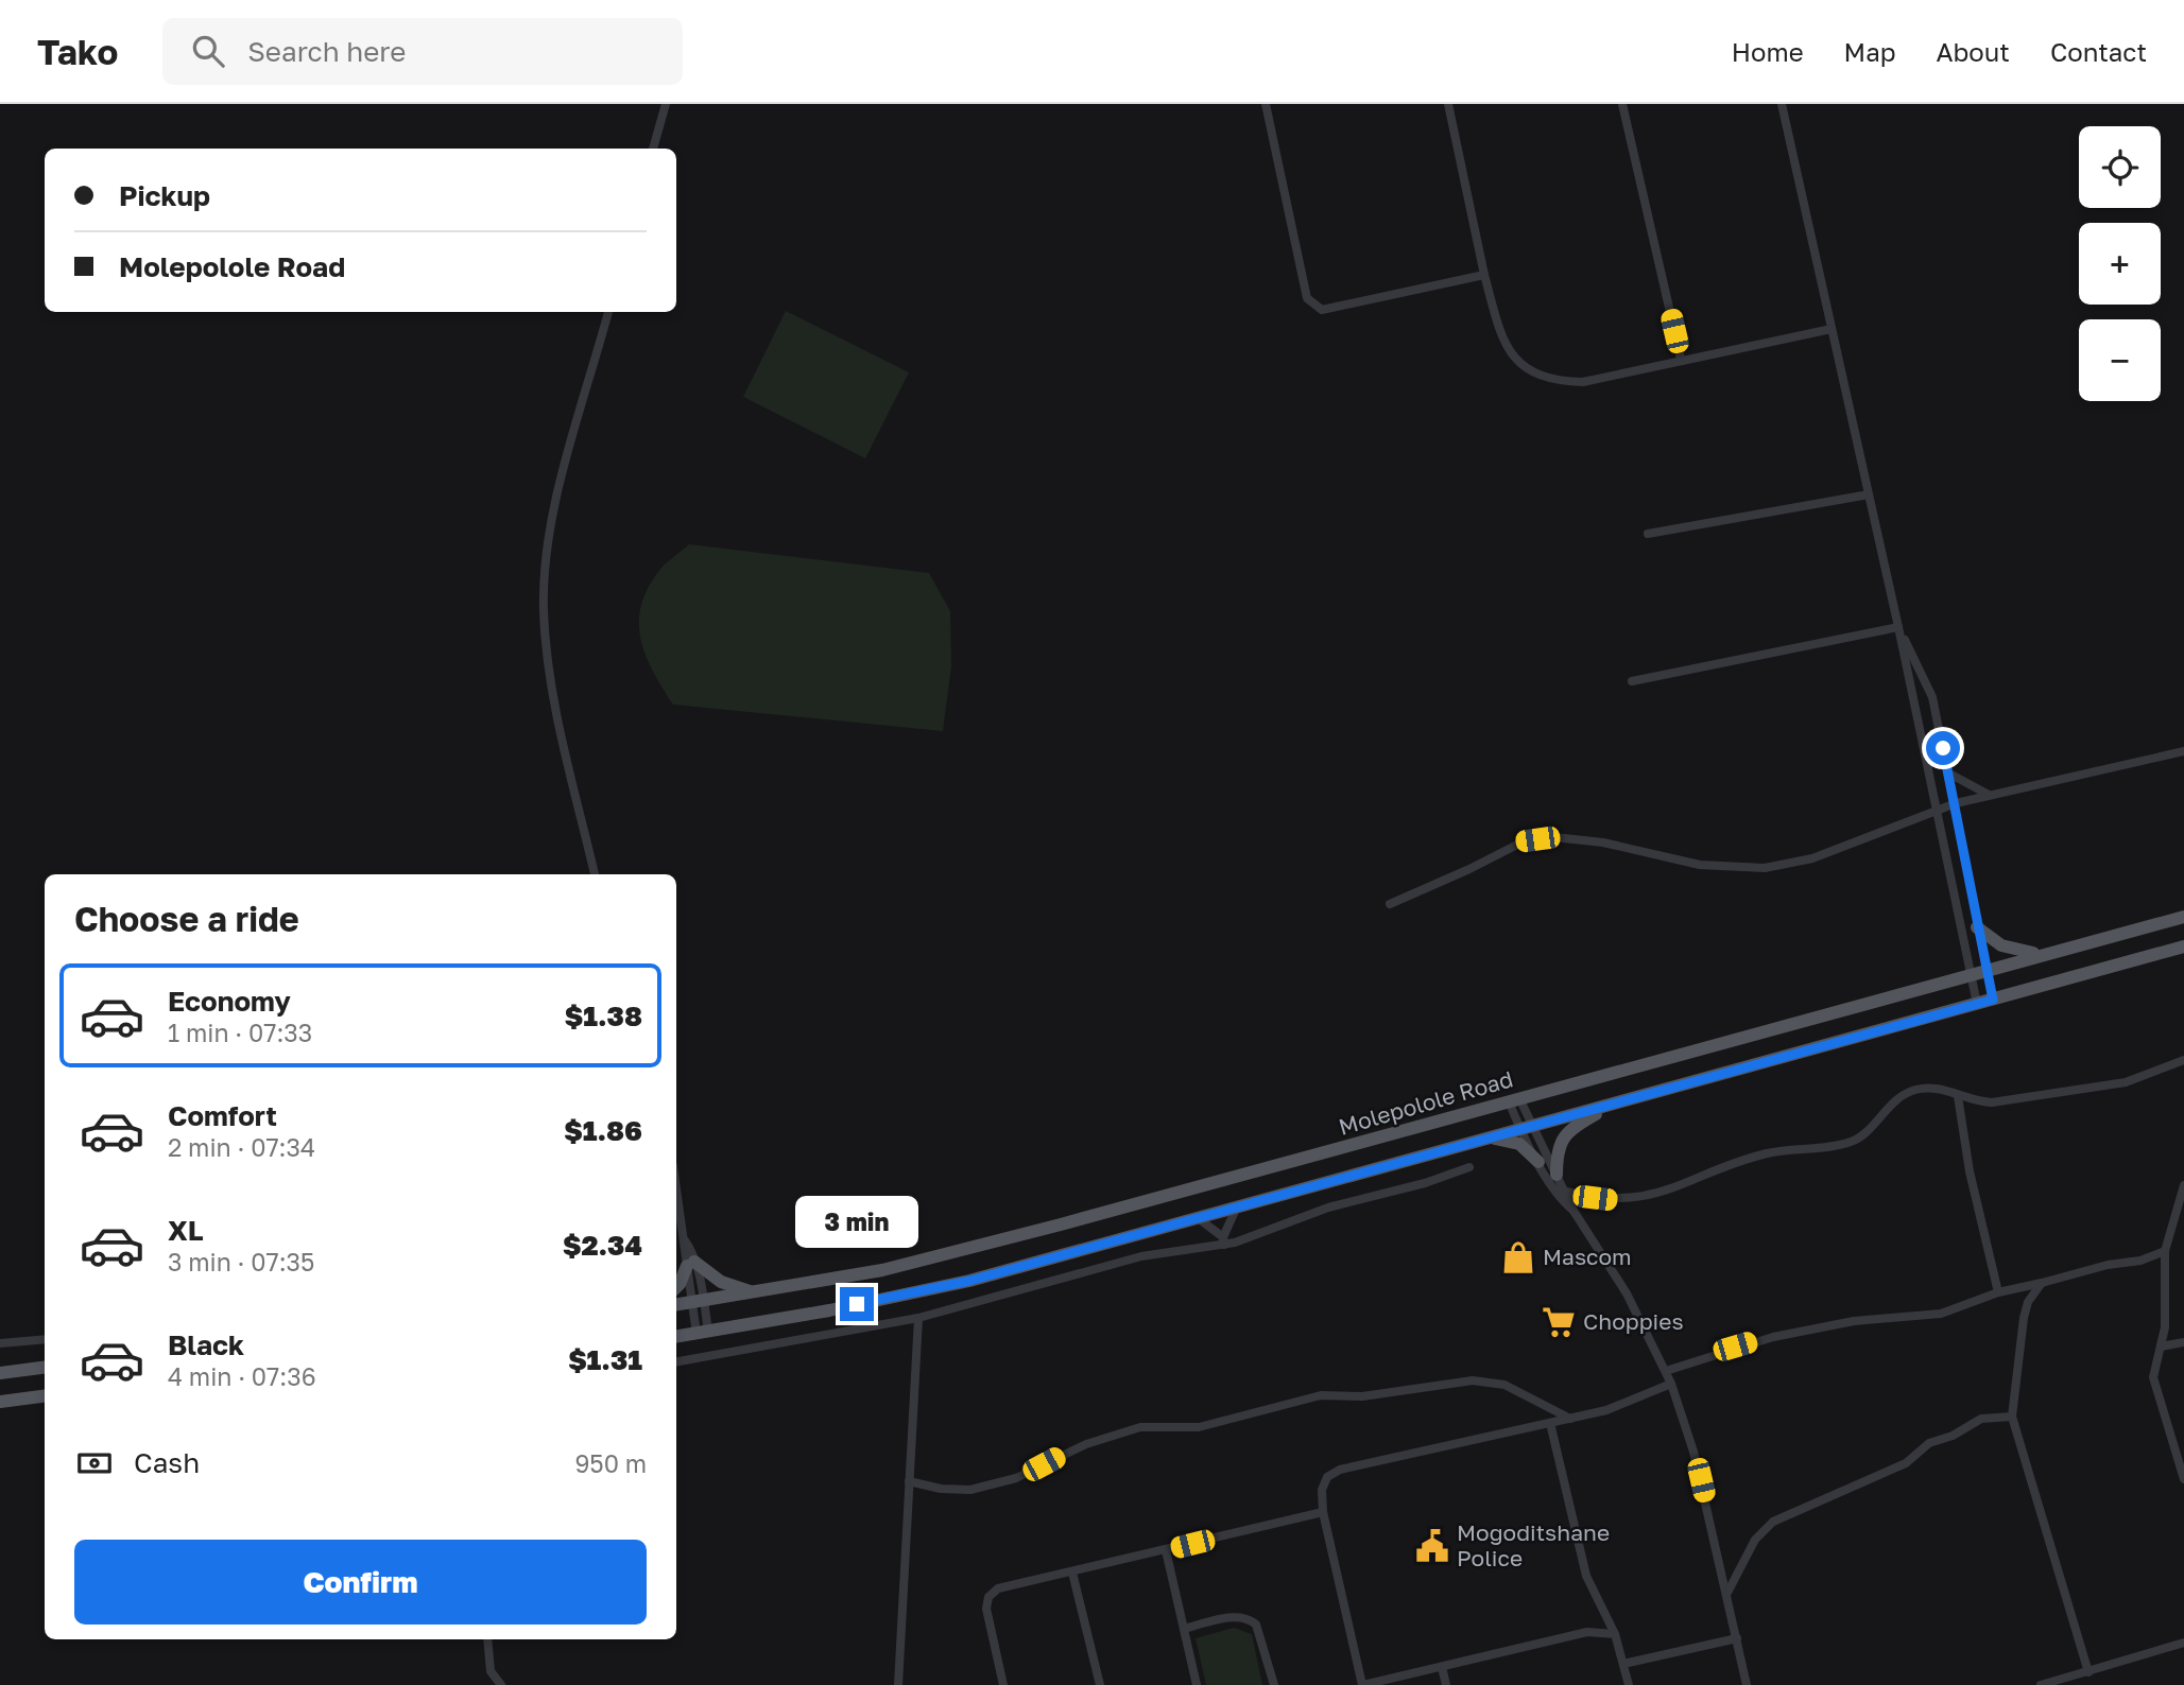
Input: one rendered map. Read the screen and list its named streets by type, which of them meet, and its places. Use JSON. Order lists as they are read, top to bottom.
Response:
{
  "streets": {
    "main road": ["Molepolole Road"]
  },
  "places": {
    "shop": ["Mascom"],
    "supermarket": ["Choppies"],
    "public building": ["Mogoditshane Police"]
  },
  "page": {
    "header": "Tako",
    "search": "Search here",
    "nav": [
      "Home",
      "Map",
      "About",
      "Contact"
    ],
    "map_buttons": ["+", "−"],
    "banner": ["Pickup", "Molepolole Road"],
    "heading": "Choose a ride",
    "list": [
      {
        "name": "Economy",
        "note": "1 min · 07:33",
        "value": "$1.38"
      },
      {
        "name": "Comfort",
        "note": "2 min · 07:34",
        "value": "$1.86"
      },
      {
        "name": "XL",
        "note": "3 min · 07:35",
        "value": "$2.34"
      },
      {
        "name": "Black",
        "note": "4 min · 07:36",
        "value": "$1.31"
      }
    ],
    "bubble": "3 min",
    "pay": ["Cash", "950 m"],
    "buttons": "Confirm"
  }
}
